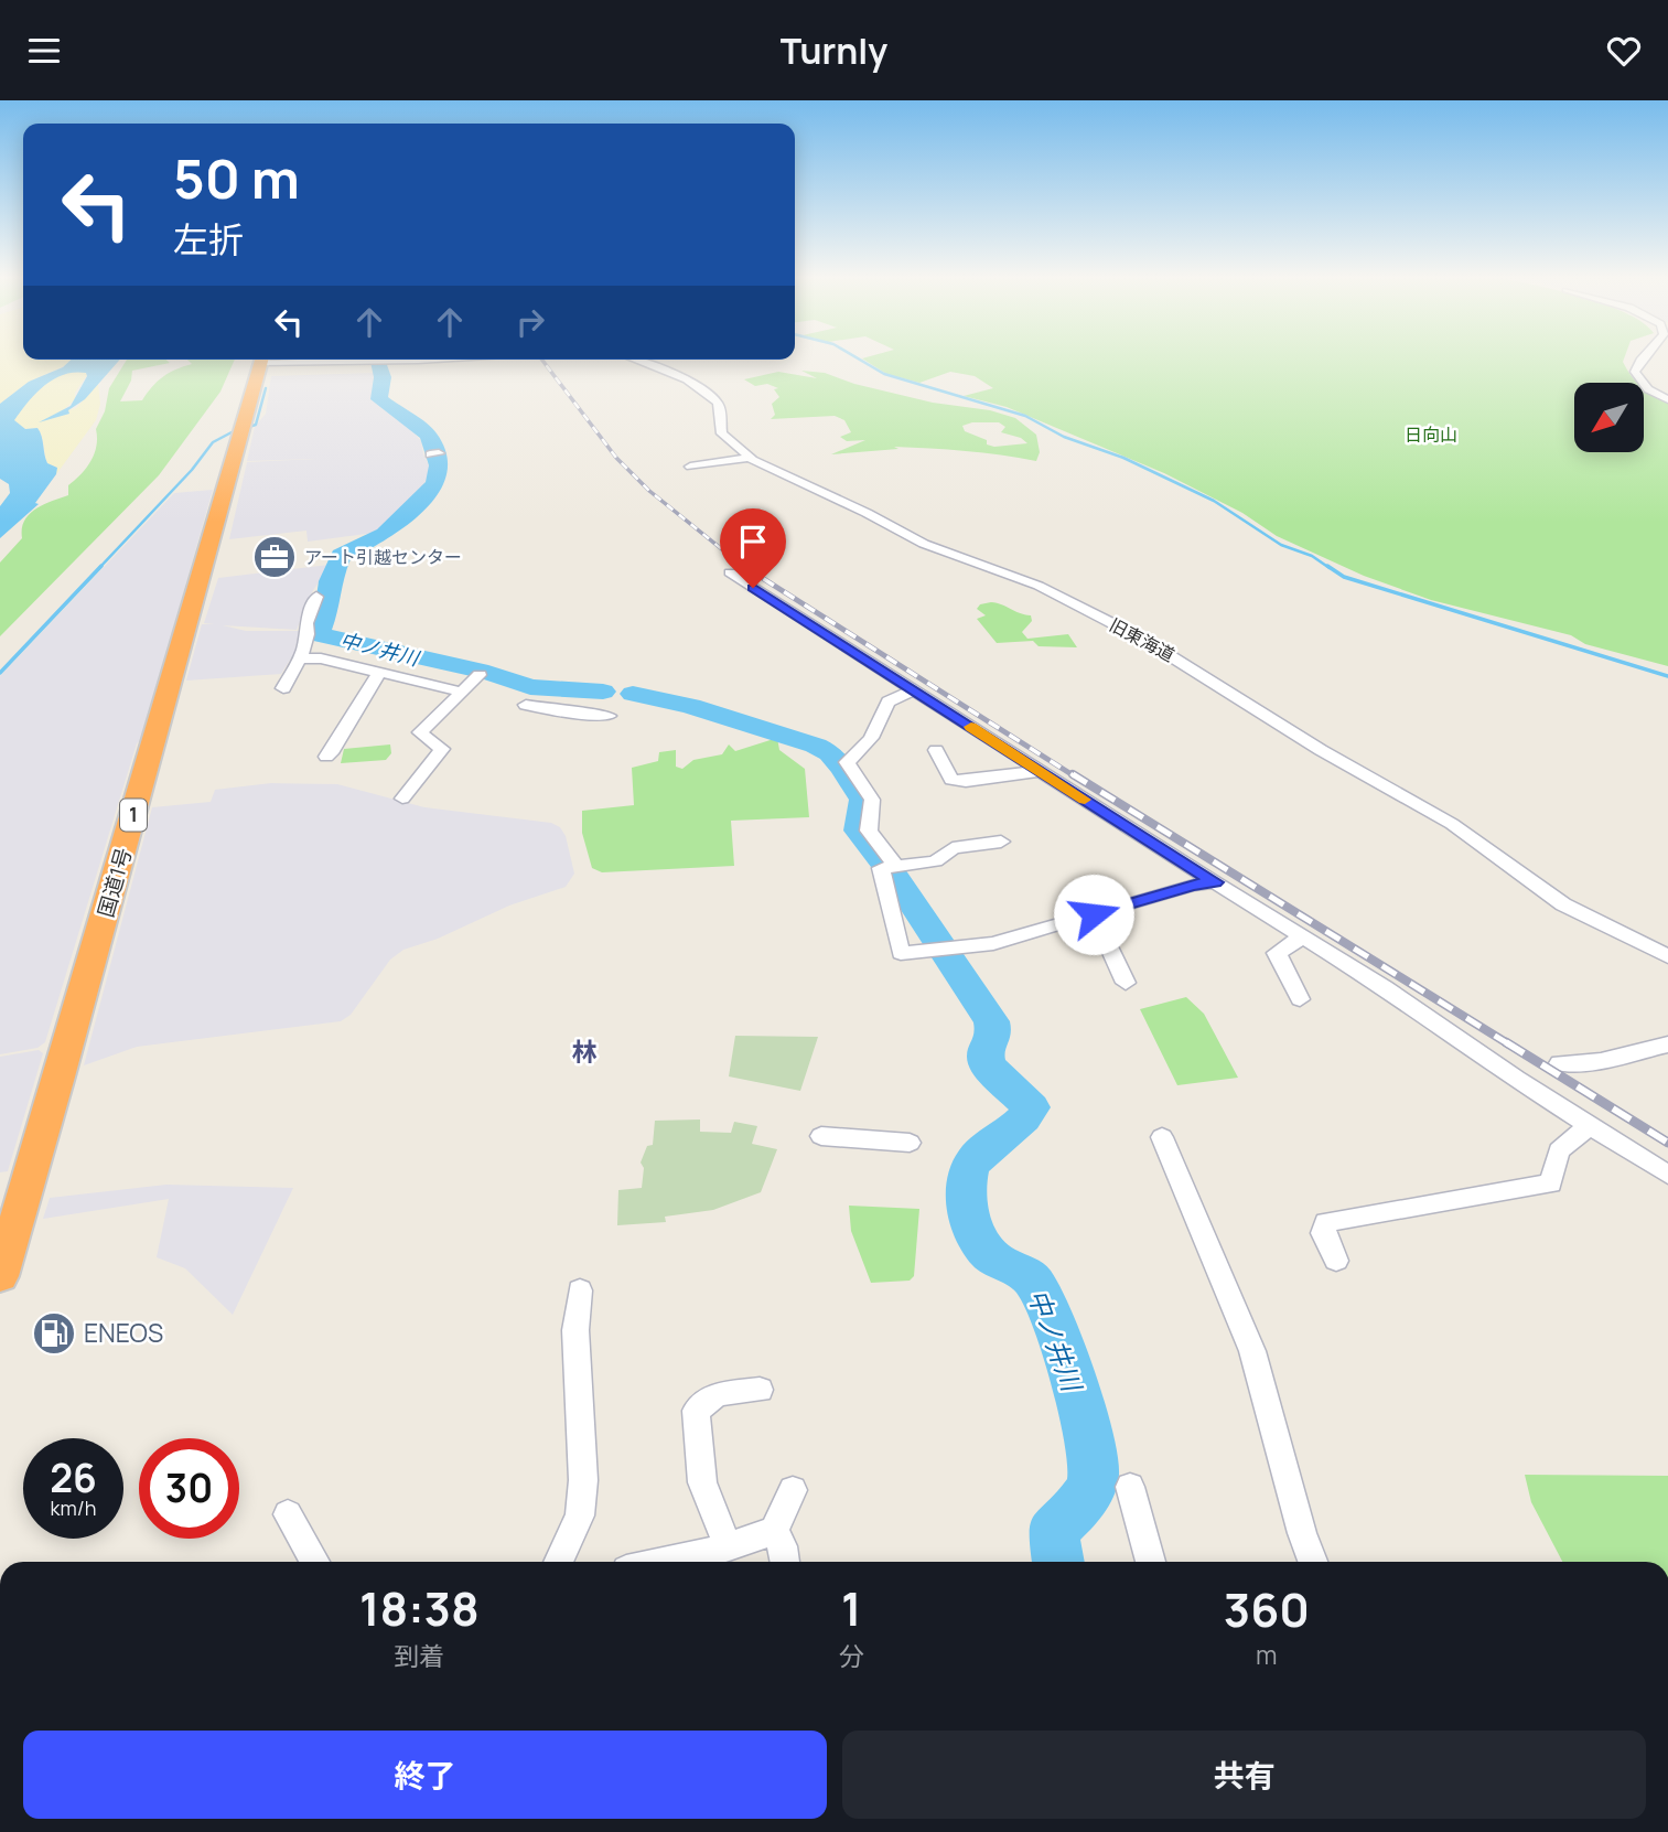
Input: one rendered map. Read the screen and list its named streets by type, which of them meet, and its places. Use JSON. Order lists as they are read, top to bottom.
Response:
{
  "streets": {
    "highway": ["1", "国道1号"],
    "street": ["旧東海道"]
  },
  "districts": ["林"],
  "water": ["中ノ井川"],
  "parks": ["日向山"],
  "places": {
    "office": ["アート引越センター"],
    "fuel station": ["ENEOS"]
  },
  "north": "bottom left",
  "page": {
    "header": "Turnly",
    "turn": ["50 m", "左折"],
    "speed": "26 km/h",
    "limit": "30",
    "eta": [
      "18:38",
      "到着",
      "1",
      "分",
      "360",
      "m"
    ],
    "buttons": ["終了", "共有"]
  }
}
